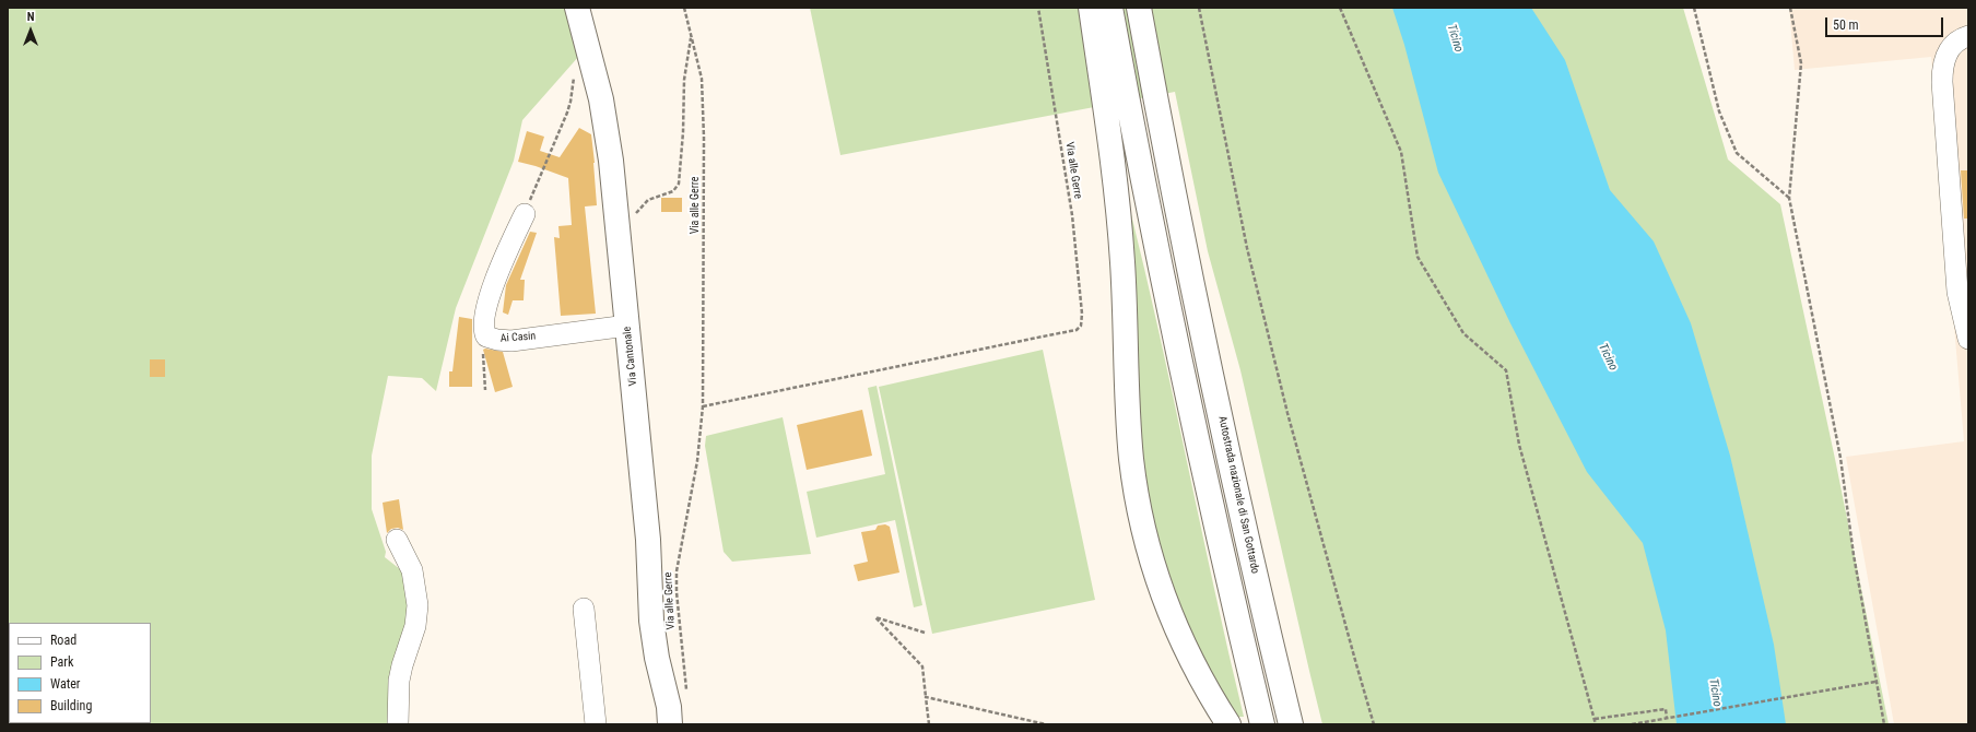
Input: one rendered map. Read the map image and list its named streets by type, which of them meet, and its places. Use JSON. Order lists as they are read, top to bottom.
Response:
{
  "streets": {
    "main road": ["Via Cantonale", "Autostrada nazionale di San Gottardo"],
    "street": ["Ai Casin"],
    "path": ["Via alle Gerre"]
  },
  "crossings": [
    ["Via alle Gerre", "Via Cantonale"],
    ["Ai Casin", "Via Cantonale"]
  ],
  "water": ["Ticino"],
  "legend": [
    "Road",
    "Park",
    "Water",
    "Building"
  ],
  "scale_bar": "50 m",
  "north": "top"
}
